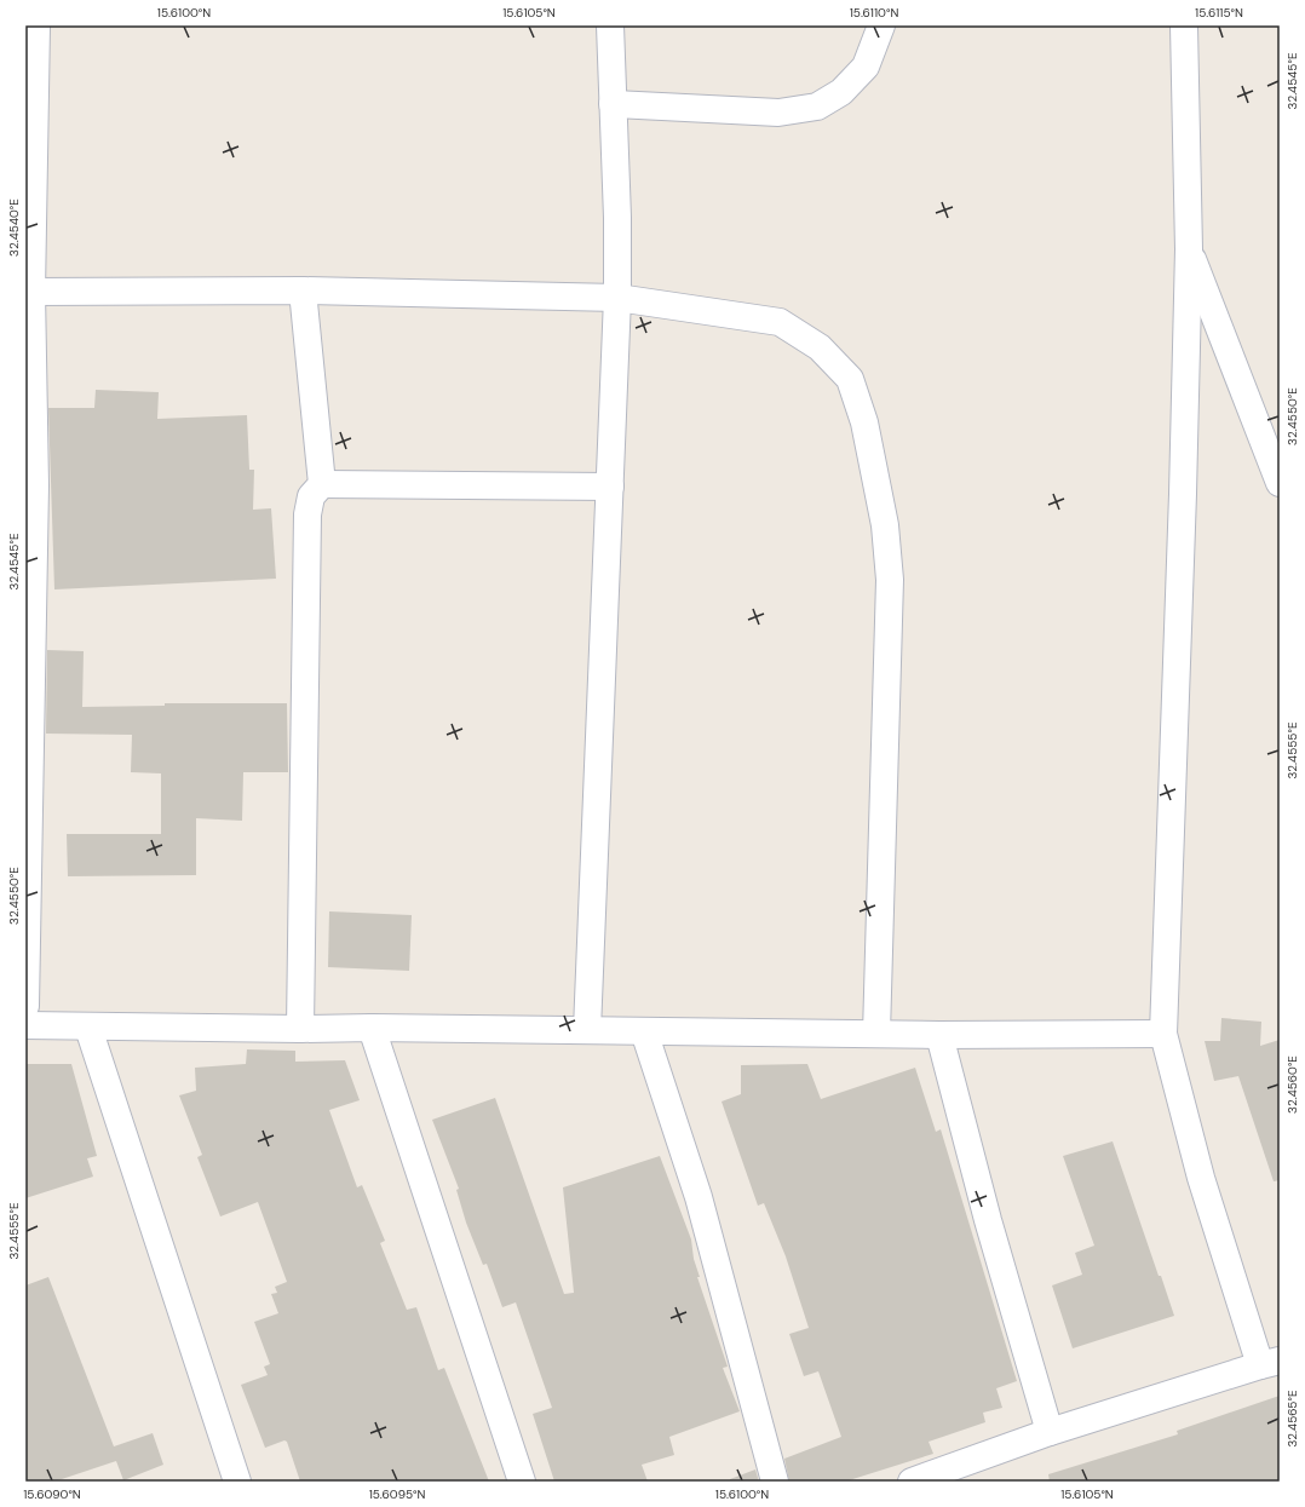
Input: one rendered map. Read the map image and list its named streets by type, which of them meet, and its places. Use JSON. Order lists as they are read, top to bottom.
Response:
{
  "coordinates": [
    "15.6100°N",
    "15.6105°N",
    "15.6110°N",
    "15.6115°N",
    "32.4545°E",
    "32.4540°E",
    "32.4550°E",
    "32.4555°E",
    "32.4560°E",
    "32.4565°E",
    "15.6090°N",
    "15.6095°N"
  ]
}
